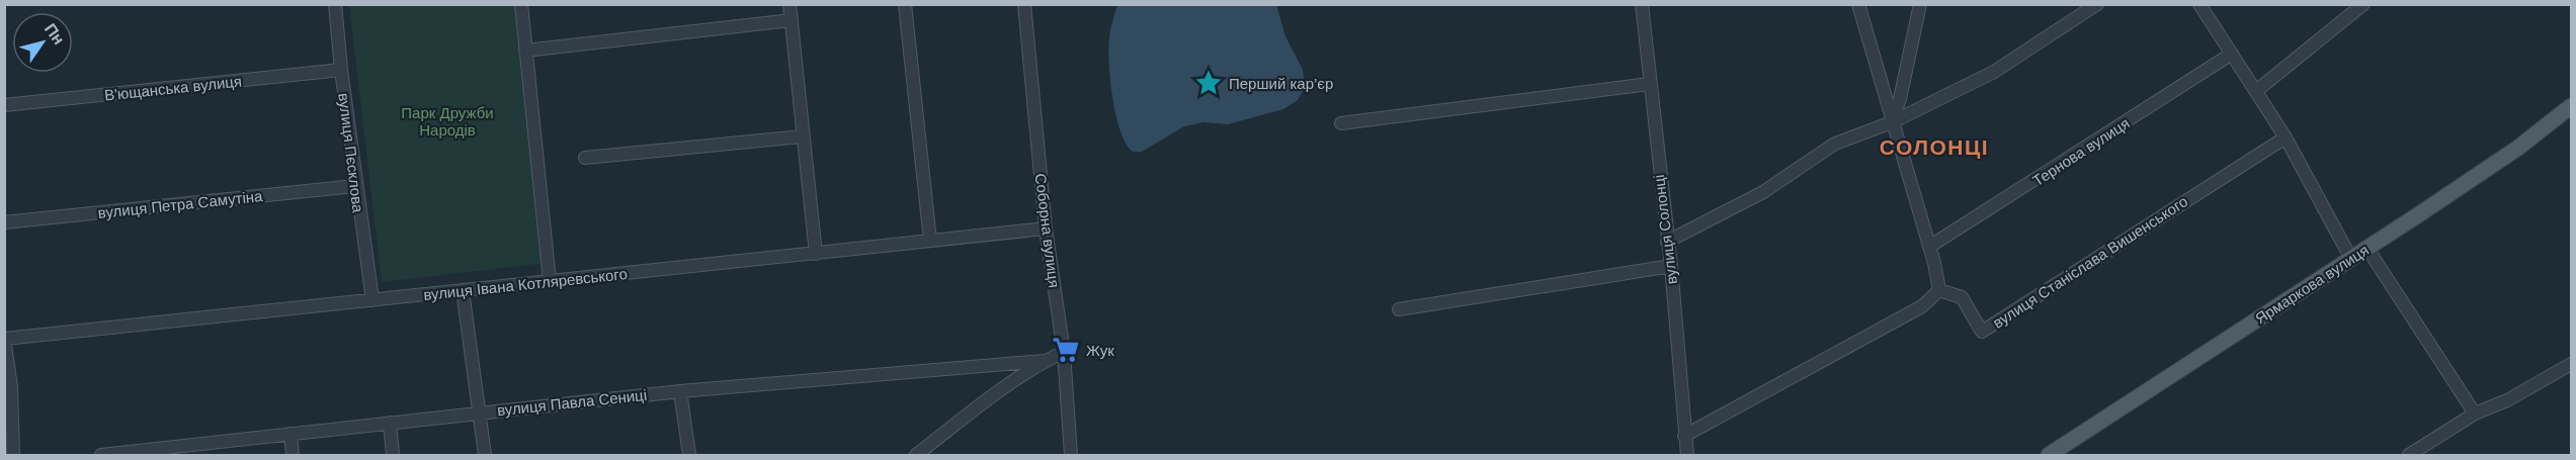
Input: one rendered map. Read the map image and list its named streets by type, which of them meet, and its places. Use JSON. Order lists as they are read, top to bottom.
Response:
{
  "streets": {
    "main road": ["Ярмаркова вулиця"],
    "street": [
      "В'ющанська вулиця",
      "Тернова вулиця",
      "вулиця Пєсклова",
      "вулиця Петра Самутіна",
      "вулиця Солонці",
      "Соборна вулиця",
      "вулиця Станіслава Вишенського",
      "вулиця Івана Котляревського",
      "вулиця Павла Сениці"
    ]
  },
  "crossings": [
    ["В'ющанська вулиця", "вулиця Пєсклова"],
    ["вулиця Пєсклова", "вулиця Петра Самутіна"],
    ["вулиця Пєсклова", "вулиця Івана Котляревського"],
    ["Соборна вулиця", "вулиця Івана Котляревського"]
  ],
  "districts": ["СОЛОНЦІ"],
  "parks": ["Парк Дружби Народів"],
  "places": {
    "place": ["Перший кар’єр"],
    "supermarket": ["Жук"]
  },
  "north": "top right"
}
